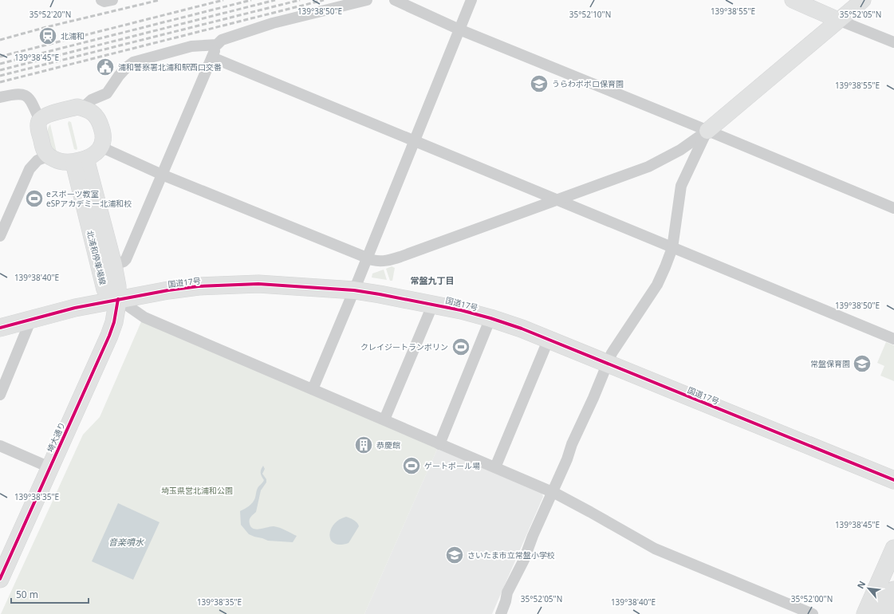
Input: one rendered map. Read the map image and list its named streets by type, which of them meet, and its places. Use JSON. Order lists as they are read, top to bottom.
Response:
{
  "streets": {
    "main road": ["国道17号", "埼大通り"],
    "street": ["北浦和停車場線"]
  },
  "crossings": [
    ["北浦和停車場線", "国道17号"],
    ["北浦和停車場線", "埼大通り"],
    ["国道17号", "埼大通り"]
  ],
  "districts": ["常盤九丁目"],
  "water": ["音楽噴水"],
  "parks": ["埼玉県営北浦和公園"],
  "places": {
    "station": ["北浦和"],
    "public building": ["浦和警察署北浦和駅西口交番"],
    "school or university": ["うらわポポロ保育園", "常盤保育園", "さいたま市立常盤小学校"],
    "sports": ["eスポーツ教室 eSPアカデミー北浦和校", "クレイジートランポリン", "ゲートボール場"],
    "building": ["恭慶館"]
  },
  "scale_bar": "50 m",
  "north": "top left",
  "coordinates": [
    "139°38'50\"E",
    "139°38'55\"E",
    "35°52'20\"N",
    "35°52'10\"N",
    "35°52'05\"N",
    "139°38'45\"E",
    "139°38'40\"E",
    "139°38'35\"E",
    "35°52'00\"N"
  ]
}
